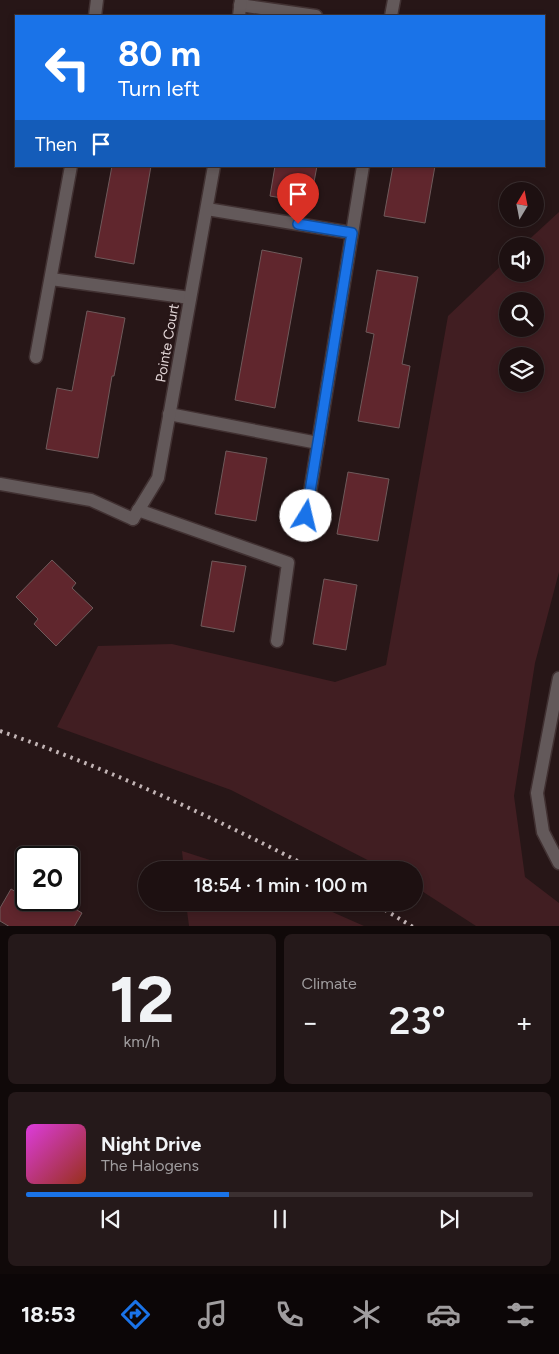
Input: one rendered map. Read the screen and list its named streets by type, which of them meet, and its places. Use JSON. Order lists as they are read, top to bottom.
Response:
{
  "streets": {
    "street": ["Pointe Court"]
  },
  "north": "top",
  "page": {
    "turn": ["80 m", "Turn left"],
    "then": "Then",
    "limit": "20",
    "trip": "18:54 · 1 min · 100 m",
    "tile": [
      ["12", "km/h"],
      "Climate"
    ],
    "heat": ["−", "23°", "+"],
    "song": ["Night Drive", "The Halogens"],
    "tabs": "18:53"
  }
}
